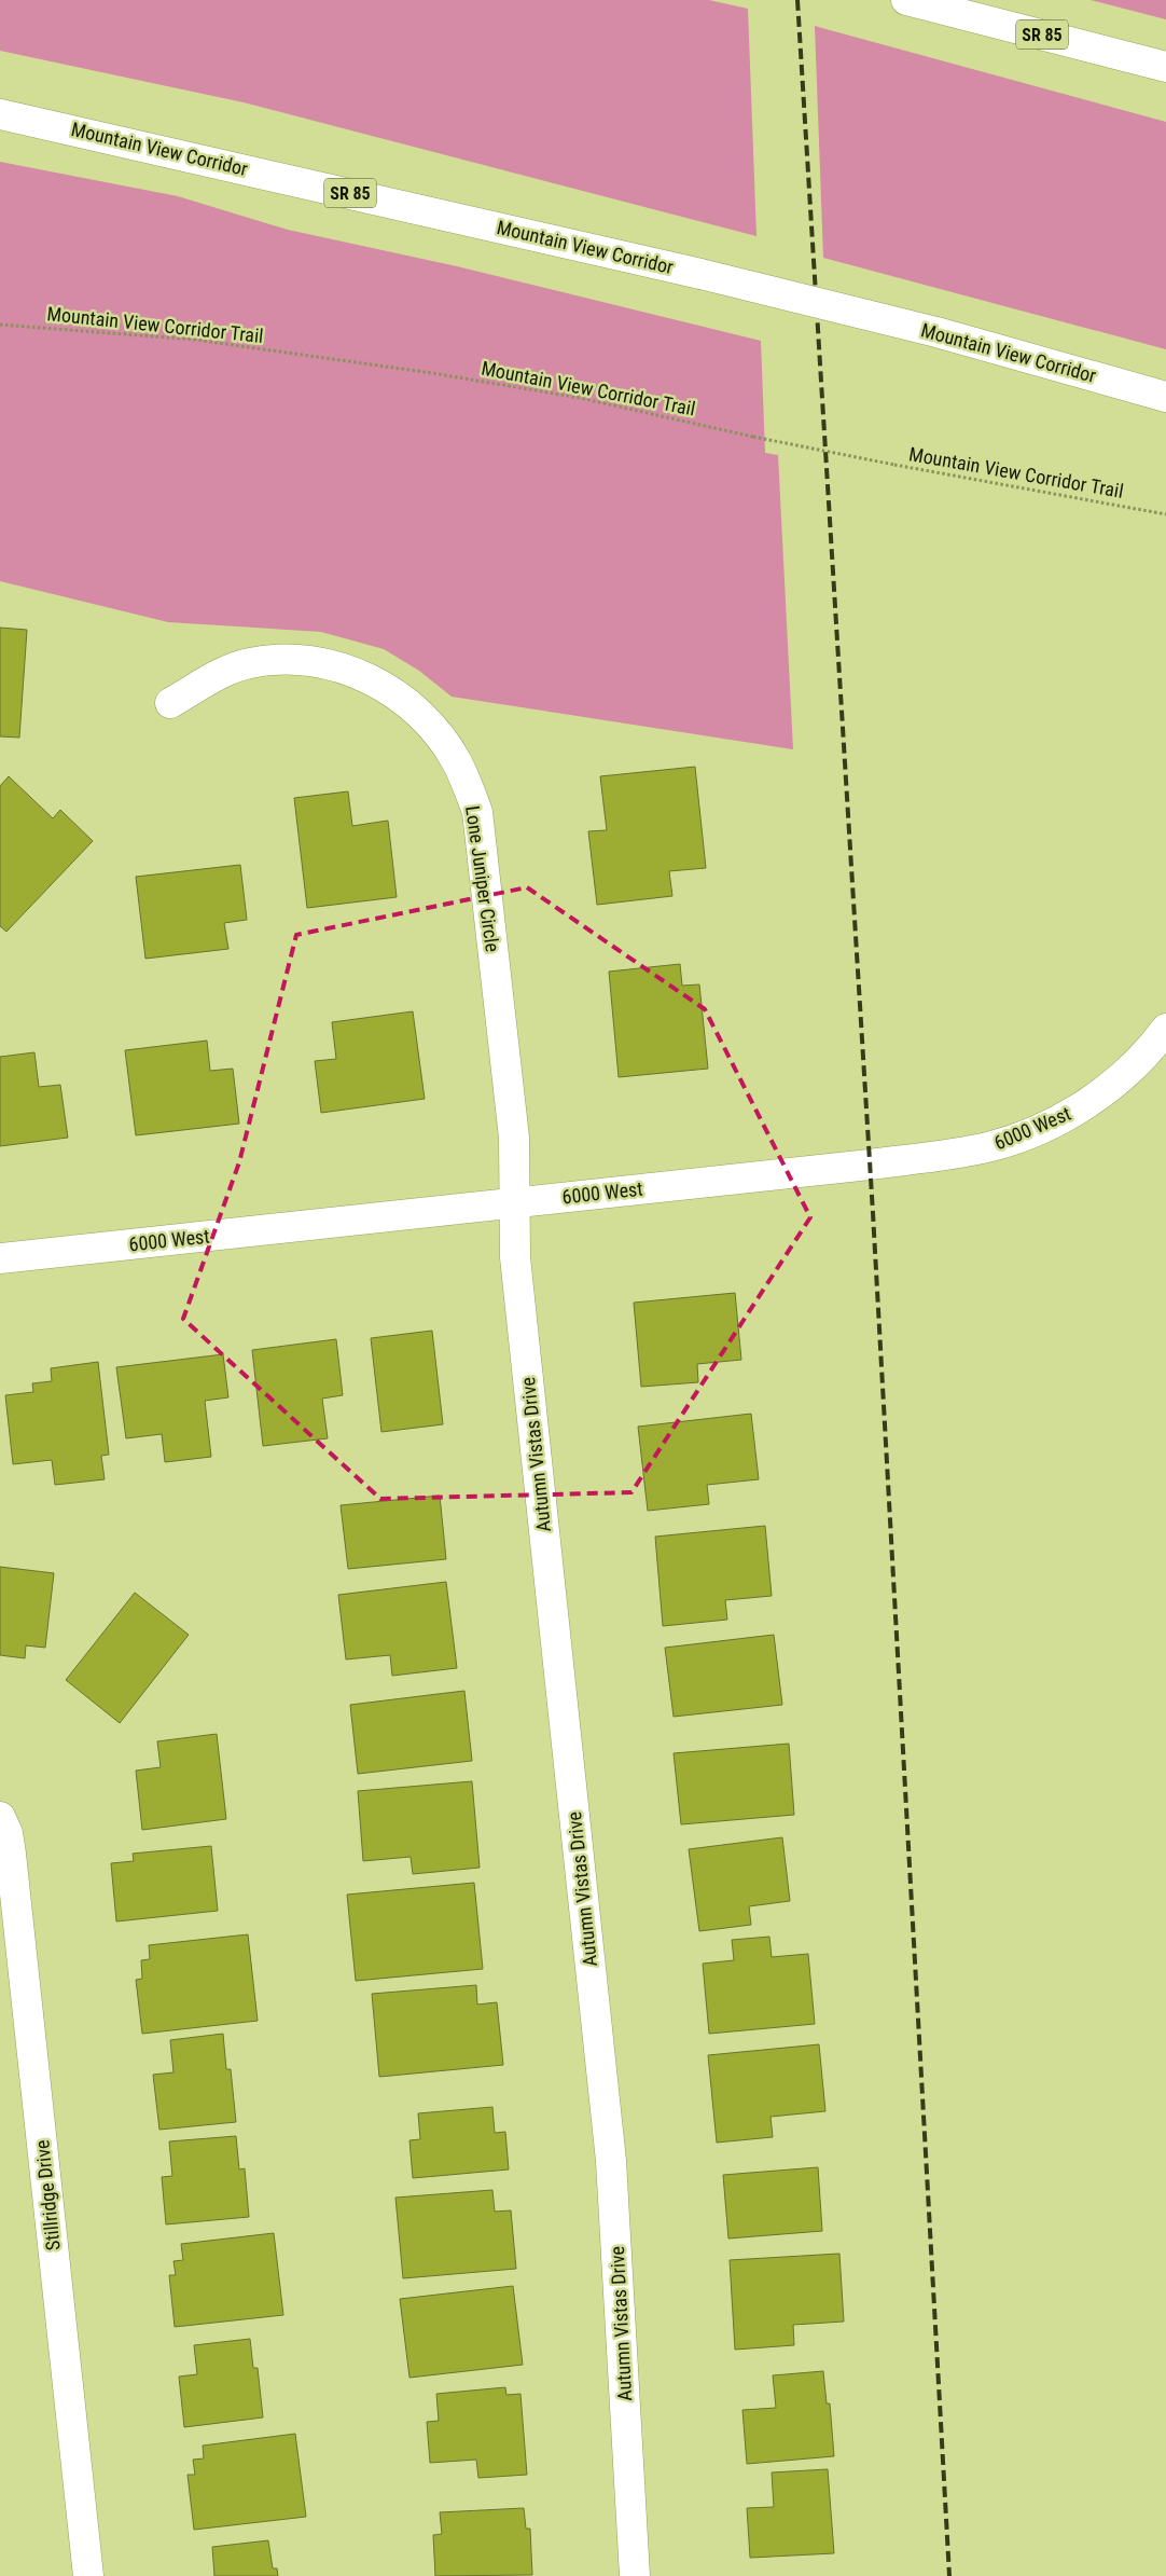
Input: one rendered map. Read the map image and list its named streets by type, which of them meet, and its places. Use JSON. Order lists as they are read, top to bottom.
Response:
{
  "streets": {
    "main road": [
      "SR 85",
      "Mountain View Corridor",
      "Lone Juniper Circle",
      "6000 West",
      "Autumn Vistas Drive",
      "Stillridge Drive"
    ],
    "path": ["Mountain View Corridor Trail"]
  },
  "crossings": [
    ["Lone Juniper Circle", "6000 West"],
    ["Lone Juniper Circle", "Autumn Vistas Drive"],
    ["6000 West", "Autumn Vistas Drive"]
  ]
}
